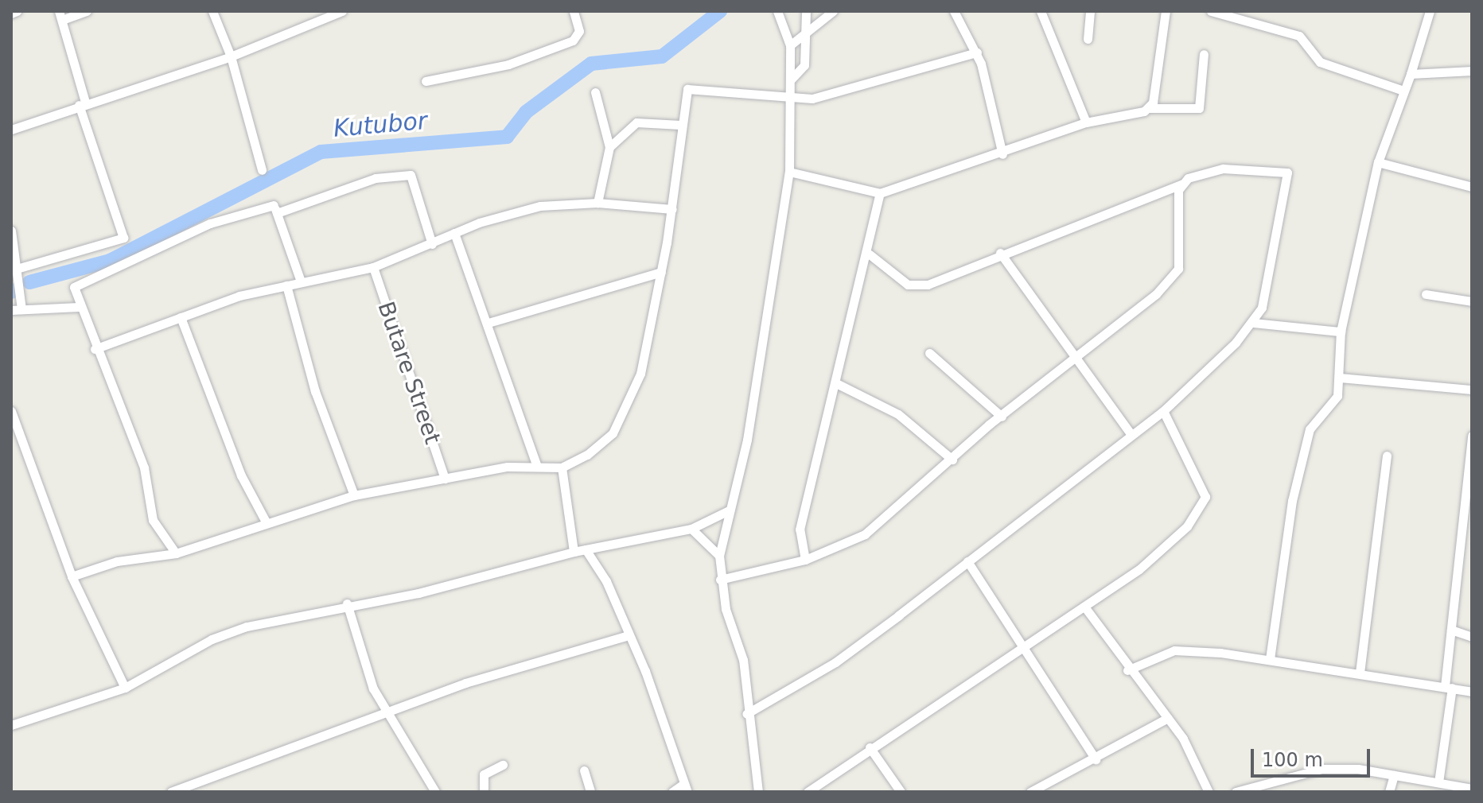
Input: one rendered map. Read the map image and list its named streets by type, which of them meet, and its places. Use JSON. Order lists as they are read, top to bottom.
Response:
{
  "streets": {
    "street": ["Butare Street"]
  },
  "water": ["Kutubor"],
  "scale_bar": "100 m"
}
